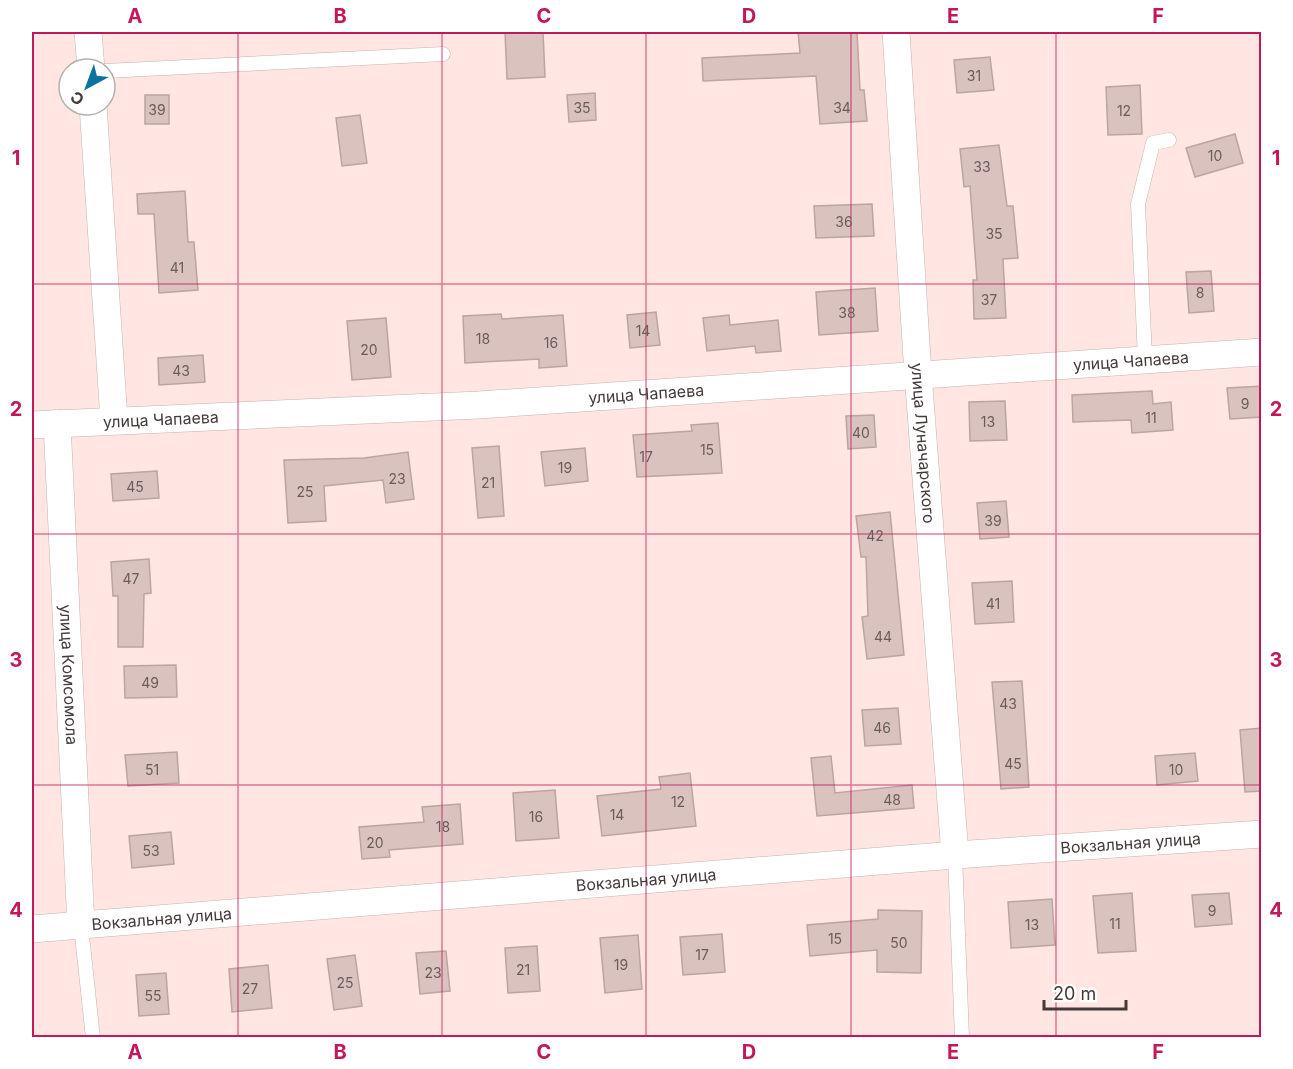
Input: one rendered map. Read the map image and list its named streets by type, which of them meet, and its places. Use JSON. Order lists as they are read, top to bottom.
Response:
{
  "streets": {
    "street": [
      "улица Чапаева",
      "улица Луначарского",
      "улица Комсомола",
      "Вокзальная улица"
    ]
  },
  "crossings": [
    ["улица Чапаева", "улица Луначарского"],
    ["улица Чапаева", "улица Комсомола"],
    ["улица Луначарского", "Вокзальная улица"],
    ["улица Комсомола", "Вокзальная улица"]
  ],
  "house_numbers": [
    "31",
    "35",
    "34",
    "39",
    "12",
    "10",
    "33",
    "36",
    "35",
    "41",
    "8",
    "37",
    "38",
    "14",
    "18",
    "16",
    "20",
    "43",
    "9",
    "11",
    "13",
    "40",
    "15",
    "17",
    "19",
    "23",
    "21",
    "45",
    "25",
    "39",
    "42",
    "47",
    "41",
    "44",
    "49",
    "43",
    "46",
    "45",
    "51",
    "10",
    "48",
    "12",
    "14",
    "16",
    "18",
    "20",
    "53",
    "9",
    "11",
    "13",
    "15",
    "50",
    "17",
    "19",
    "21",
    "23",
    "25",
    "27",
    "55"
  ],
  "scale_bar": "20 m",
  "north": "bottom left",
  "grid": {
    "columns": [
      "A",
      "B",
      "C",
      "D",
      "E",
      "F"
    ],
    "rows": [
      "1",
      "2",
      "3",
      "4"
    ]
  }
}
